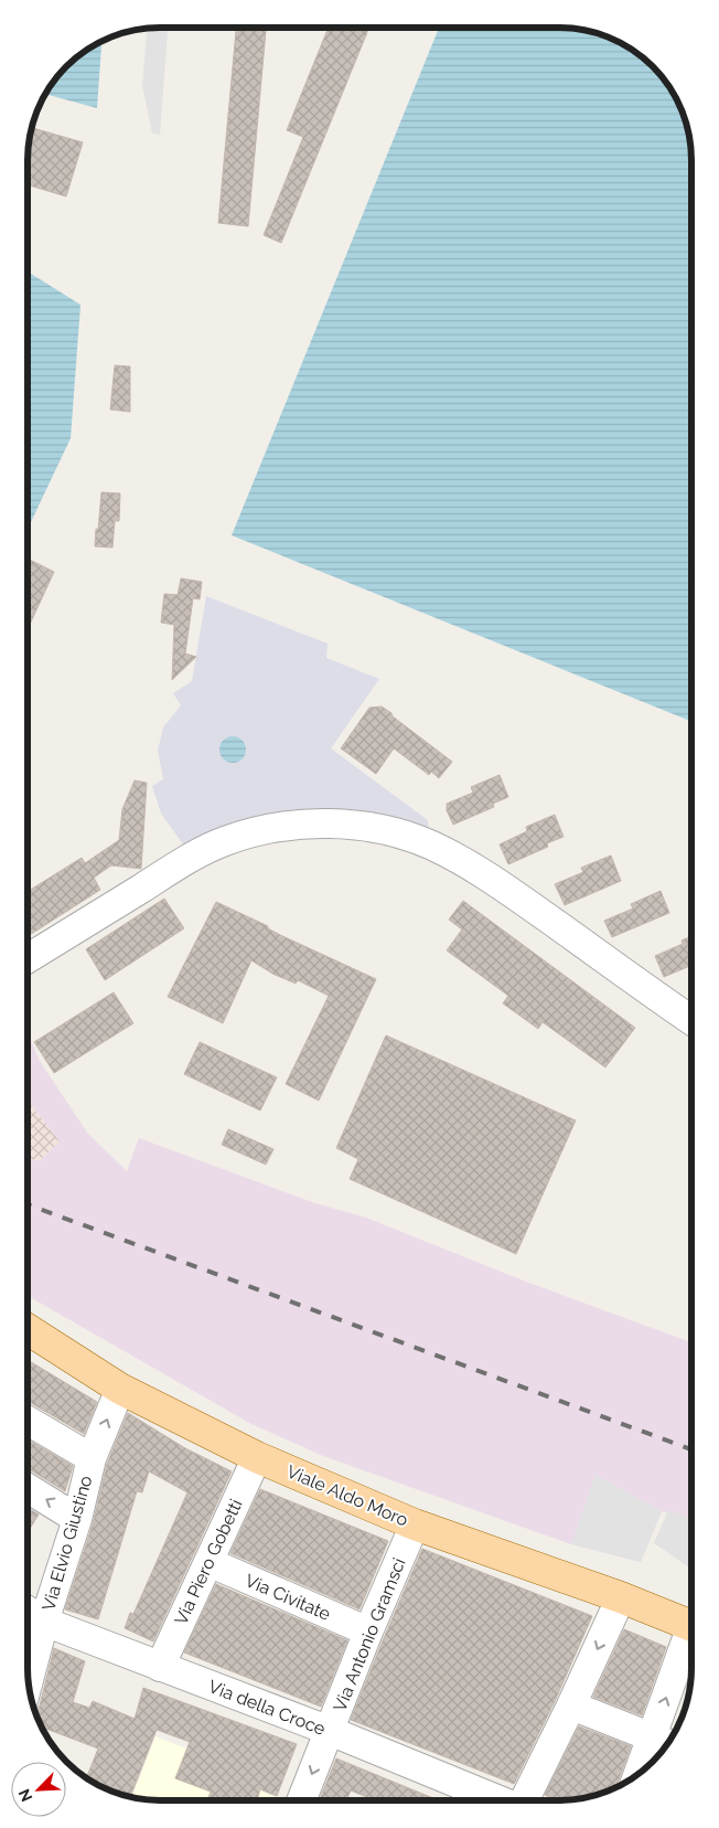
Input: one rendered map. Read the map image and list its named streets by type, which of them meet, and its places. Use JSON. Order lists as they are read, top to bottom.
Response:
{
  "streets": {
    "main road": ["Viale Aldo Moro"],
    "street": [
      "Via Elvio Giustino",
      "Via Piero Gobetti",
      "Via Civitate",
      "Via Antonio Gramsci",
      "Via della Croce"
    ]
  },
  "crossings": [
    ["Viale Aldo Moro", "Via Elvio Giustino"],
    ["Viale Aldo Moro", "Via Piero Gobetti"],
    ["Viale Aldo Moro", "Via Antonio Gramsci"],
    ["Via Elvio Giustino", "Via della Croce"],
    ["Via Piero Gobetti", "Via Civitate"],
    ["Via Piero Gobetti", "Via della Croce"],
    ["Via Civitate", "Via Antonio Gramsci"],
    ["Via Antonio Gramsci", "Via della Croce"]
  ],
  "north": "bottom left"
}
